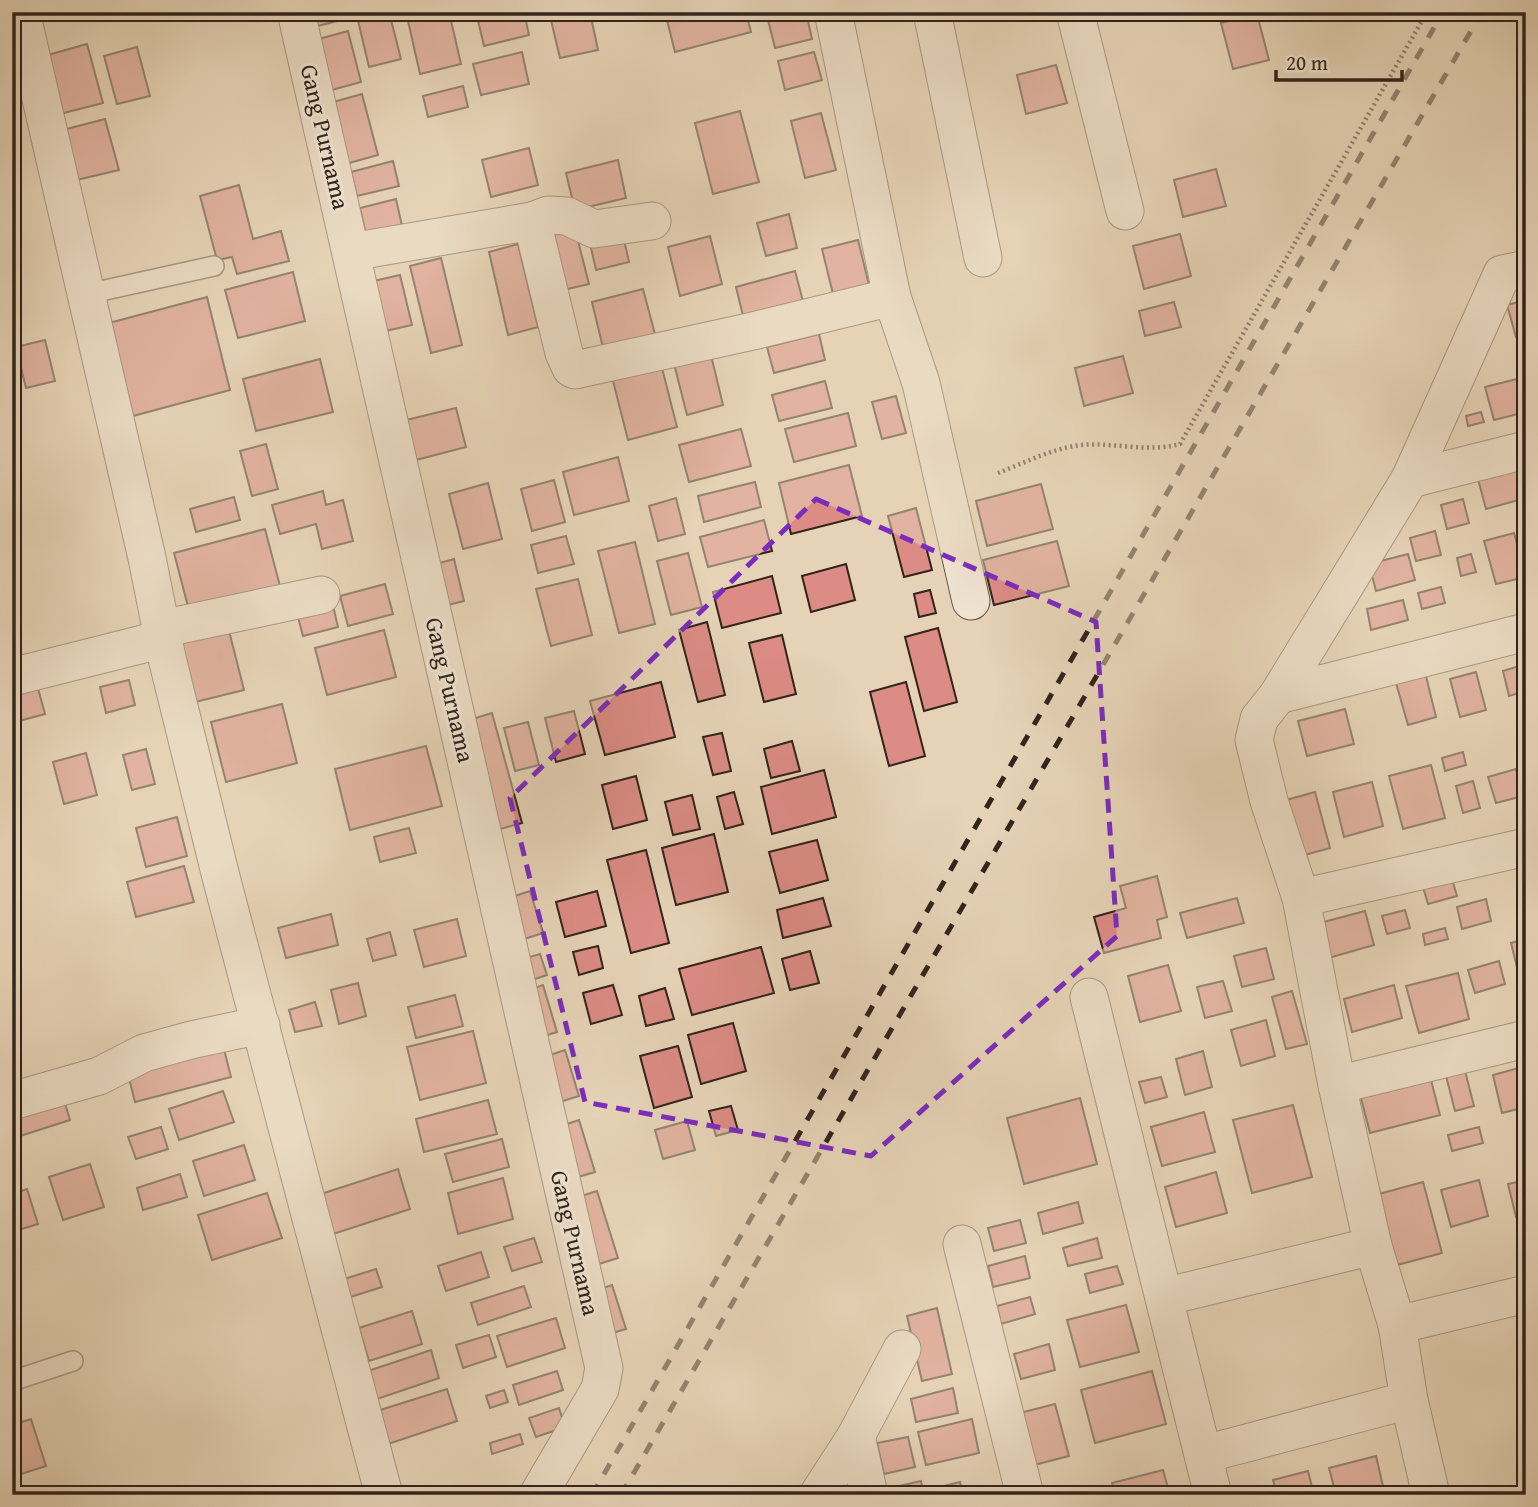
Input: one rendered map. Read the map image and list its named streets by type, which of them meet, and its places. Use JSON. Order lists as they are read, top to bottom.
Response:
{
  "streets": {
    "street": ["Gang Purnama"]
  },
  "scale_bar": "20 m"
}
